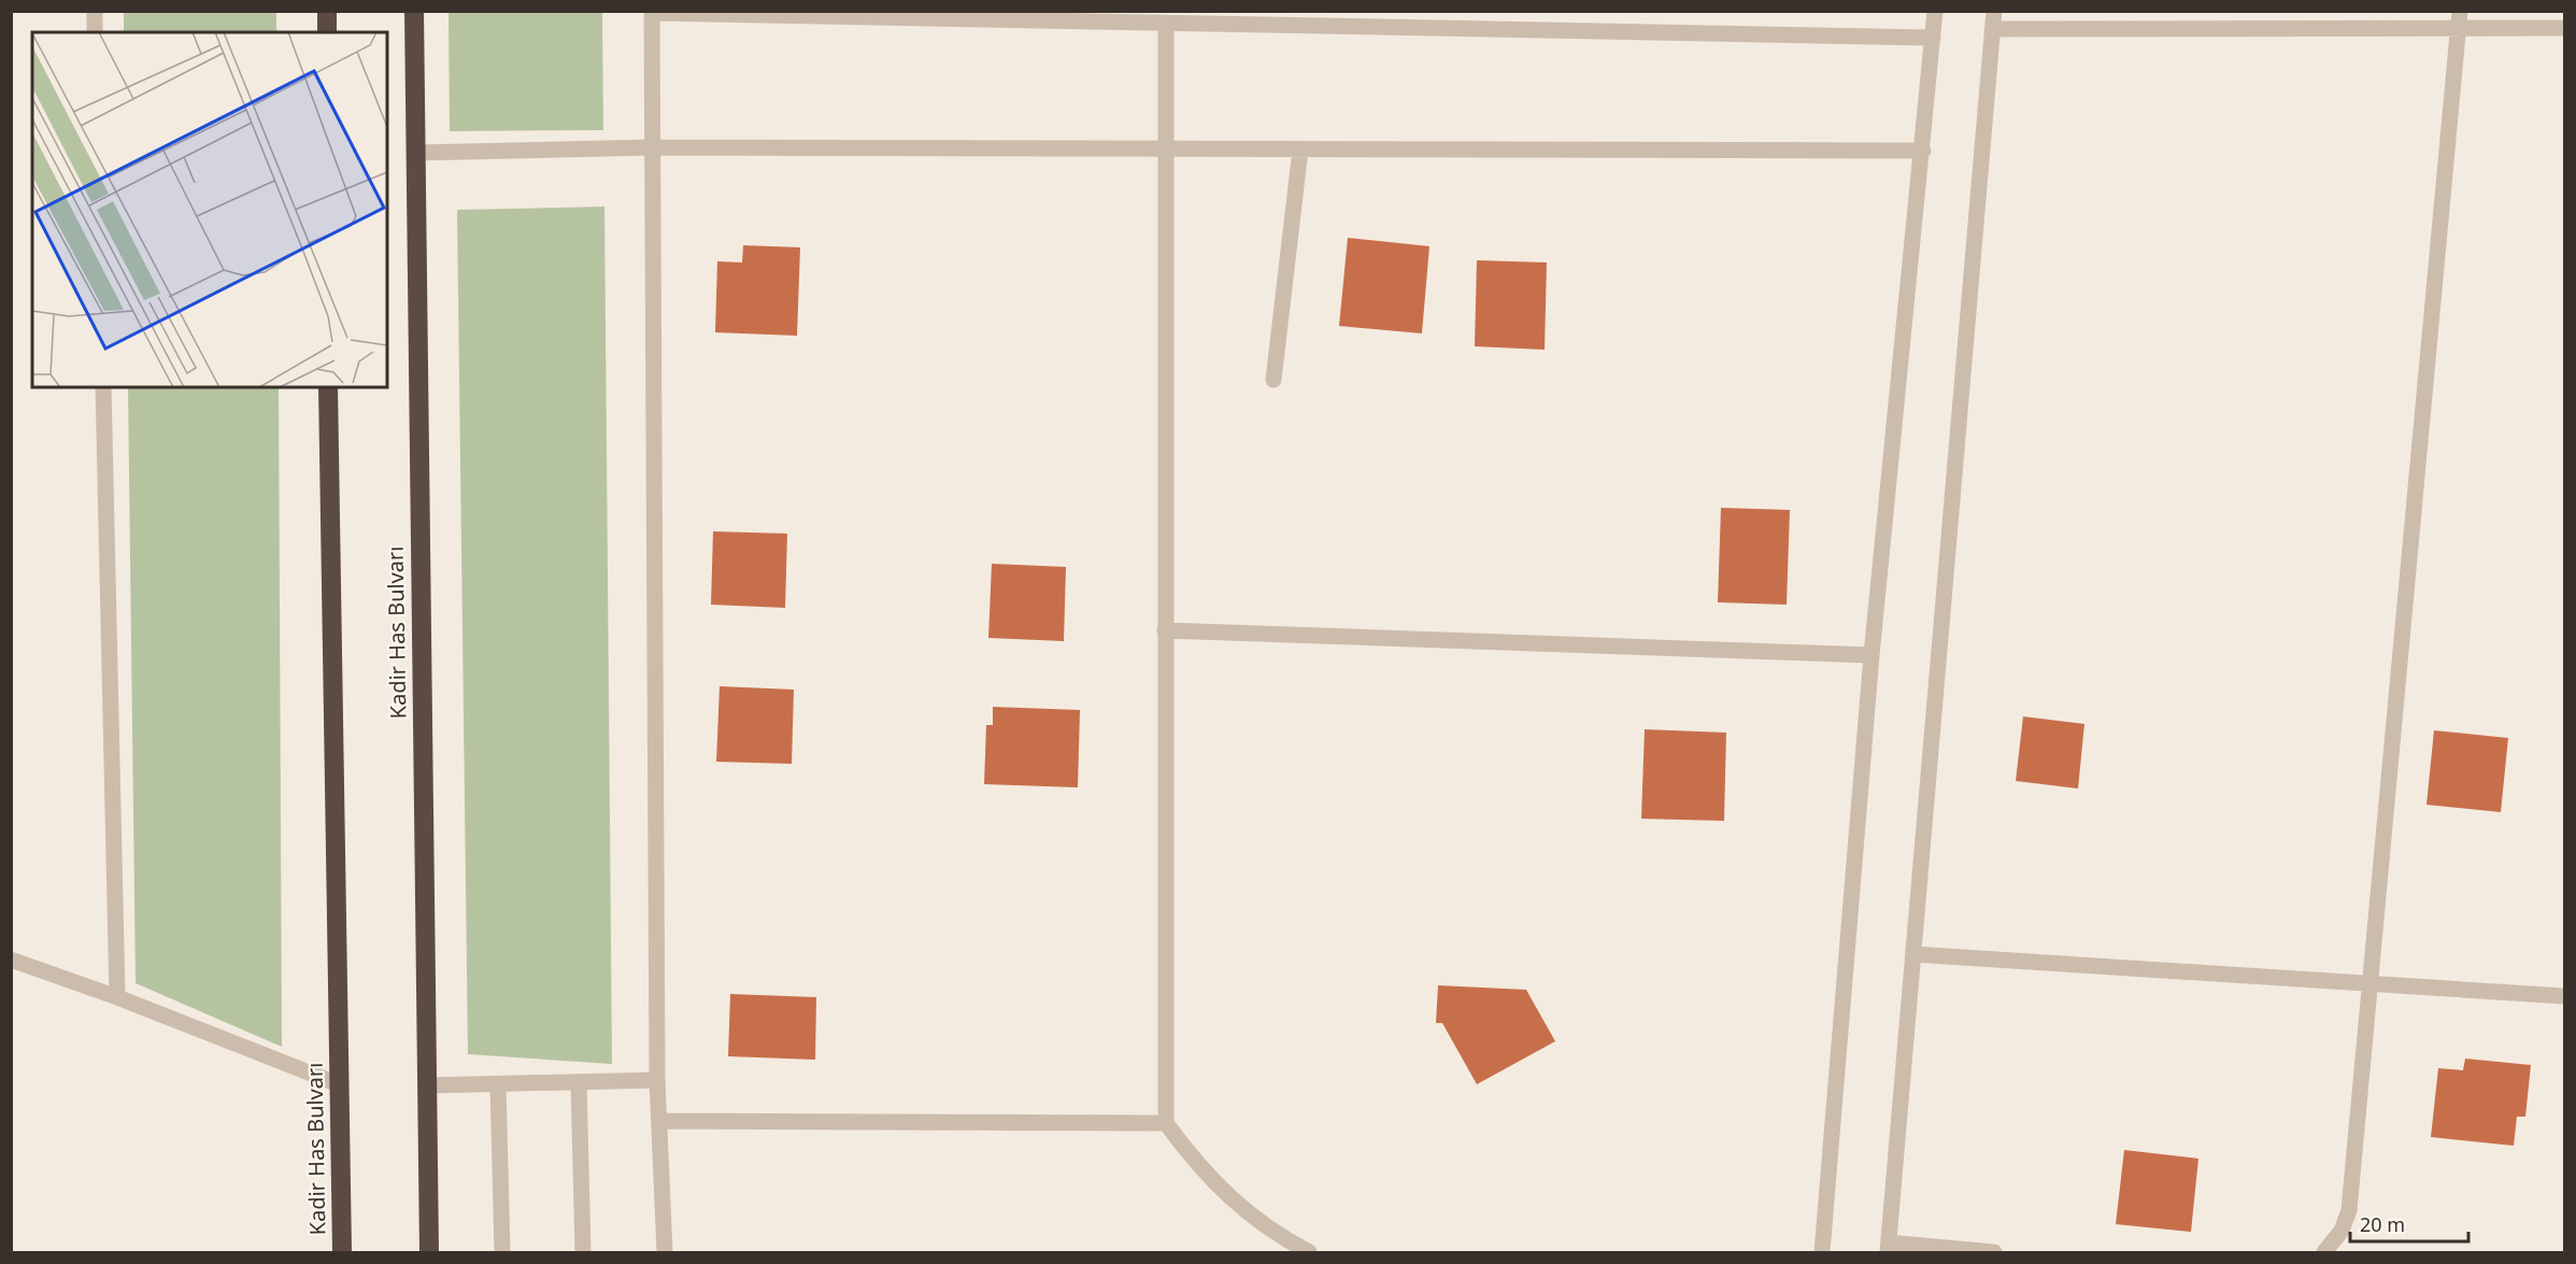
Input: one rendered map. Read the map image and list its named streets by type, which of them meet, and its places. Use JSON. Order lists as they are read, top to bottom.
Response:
{
  "streets": {
    "highway": ["Kadir Has Bulvarı"]
  },
  "scale_bar": "20 m"
}
